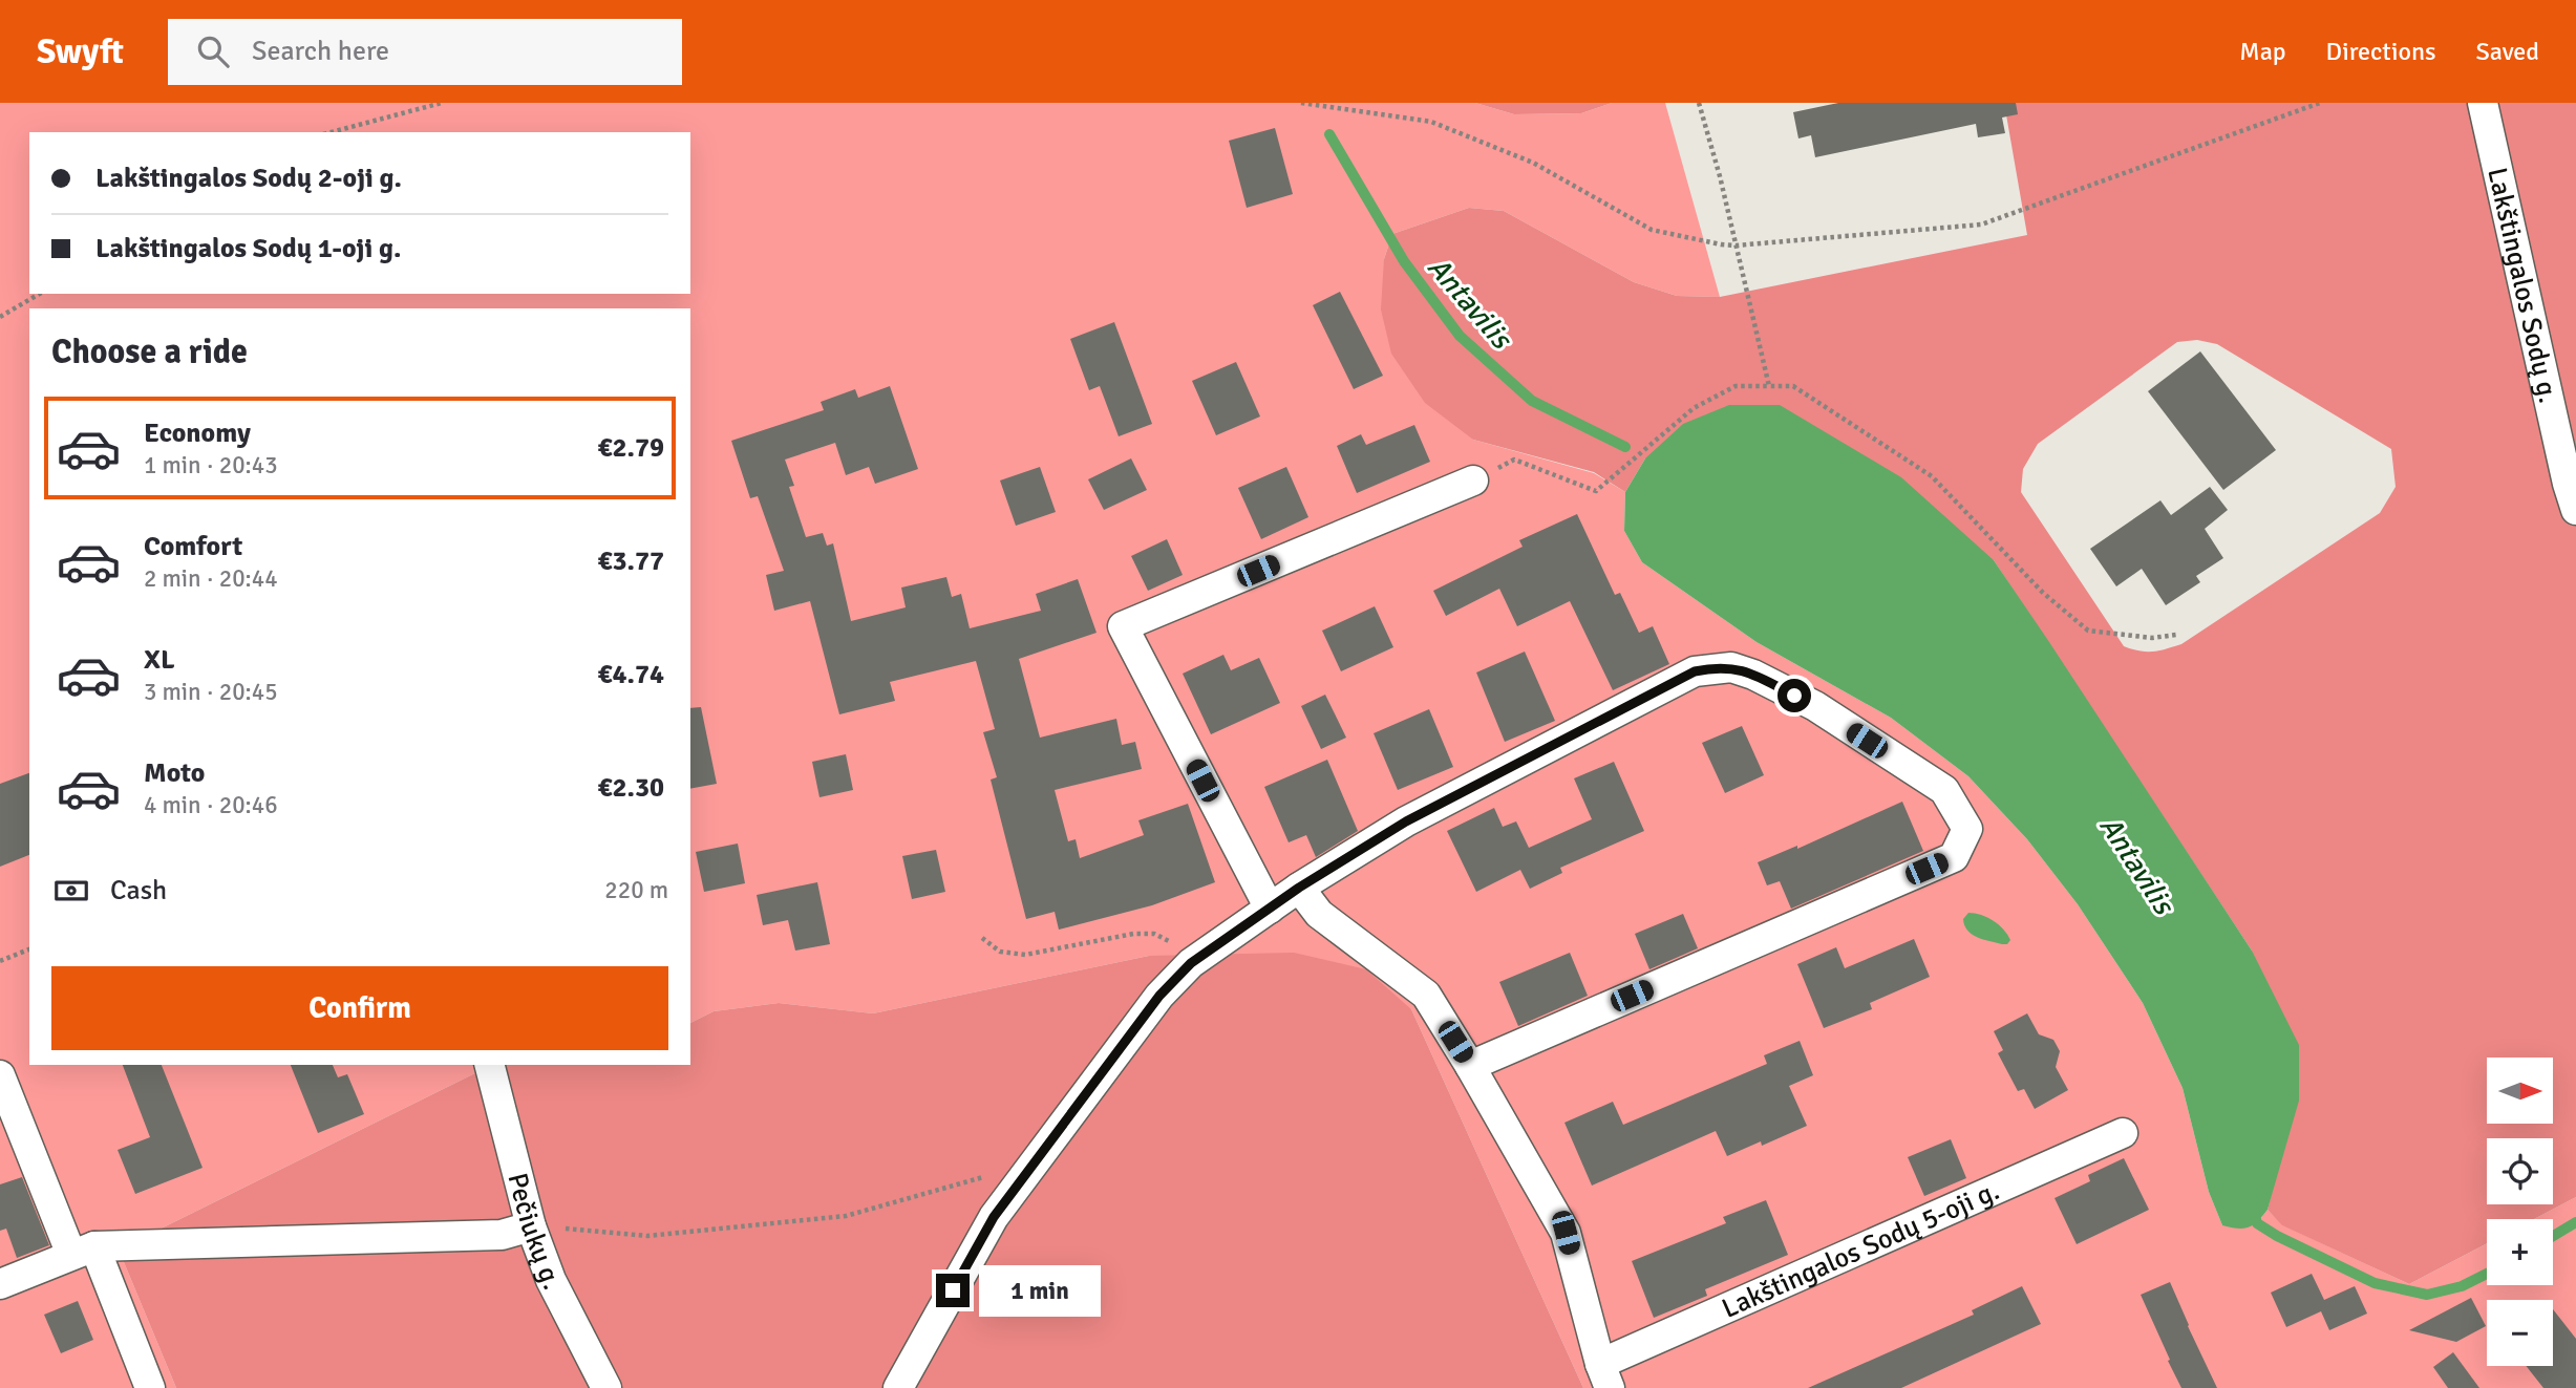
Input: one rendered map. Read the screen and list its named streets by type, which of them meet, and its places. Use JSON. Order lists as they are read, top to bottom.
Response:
{
  "streets": {
    "street": ["Lakštingalos Sodų g.", "Pečiukų g.", "Lakštingalos Sodų 5-oji g."]
  },
  "water": ["Antavilis"],
  "north": "right",
  "page": {
    "header": "Swyft",
    "search": "Search here",
    "nav": ["Map", "Directions", "Saved"],
    "banner": ["Lakštingalos Sodų 2-oji g.", "Lakštingalos Sodų 1-oji g."],
    "heading": "Choose a ride",
    "list": [
      {
        "name": "Economy",
        "note": "1 min · 20:43",
        "value": "€2.79"
      },
      {
        "name": "Comfort",
        "note": "2 min · 20:44",
        "value": "€3.77"
      },
      {
        "name": "XL",
        "note": "3 min · 20:45",
        "value": "€4.74"
      },
      {
        "name": "Moto",
        "note": "4 min · 20:46",
        "value": "€2.30"
      }
    ],
    "pay": ["Cash", "220 m"],
    "buttons": "Confirm",
    "map_buttons": ["+", "−"],
    "bubble": "1 min"
  }
}
